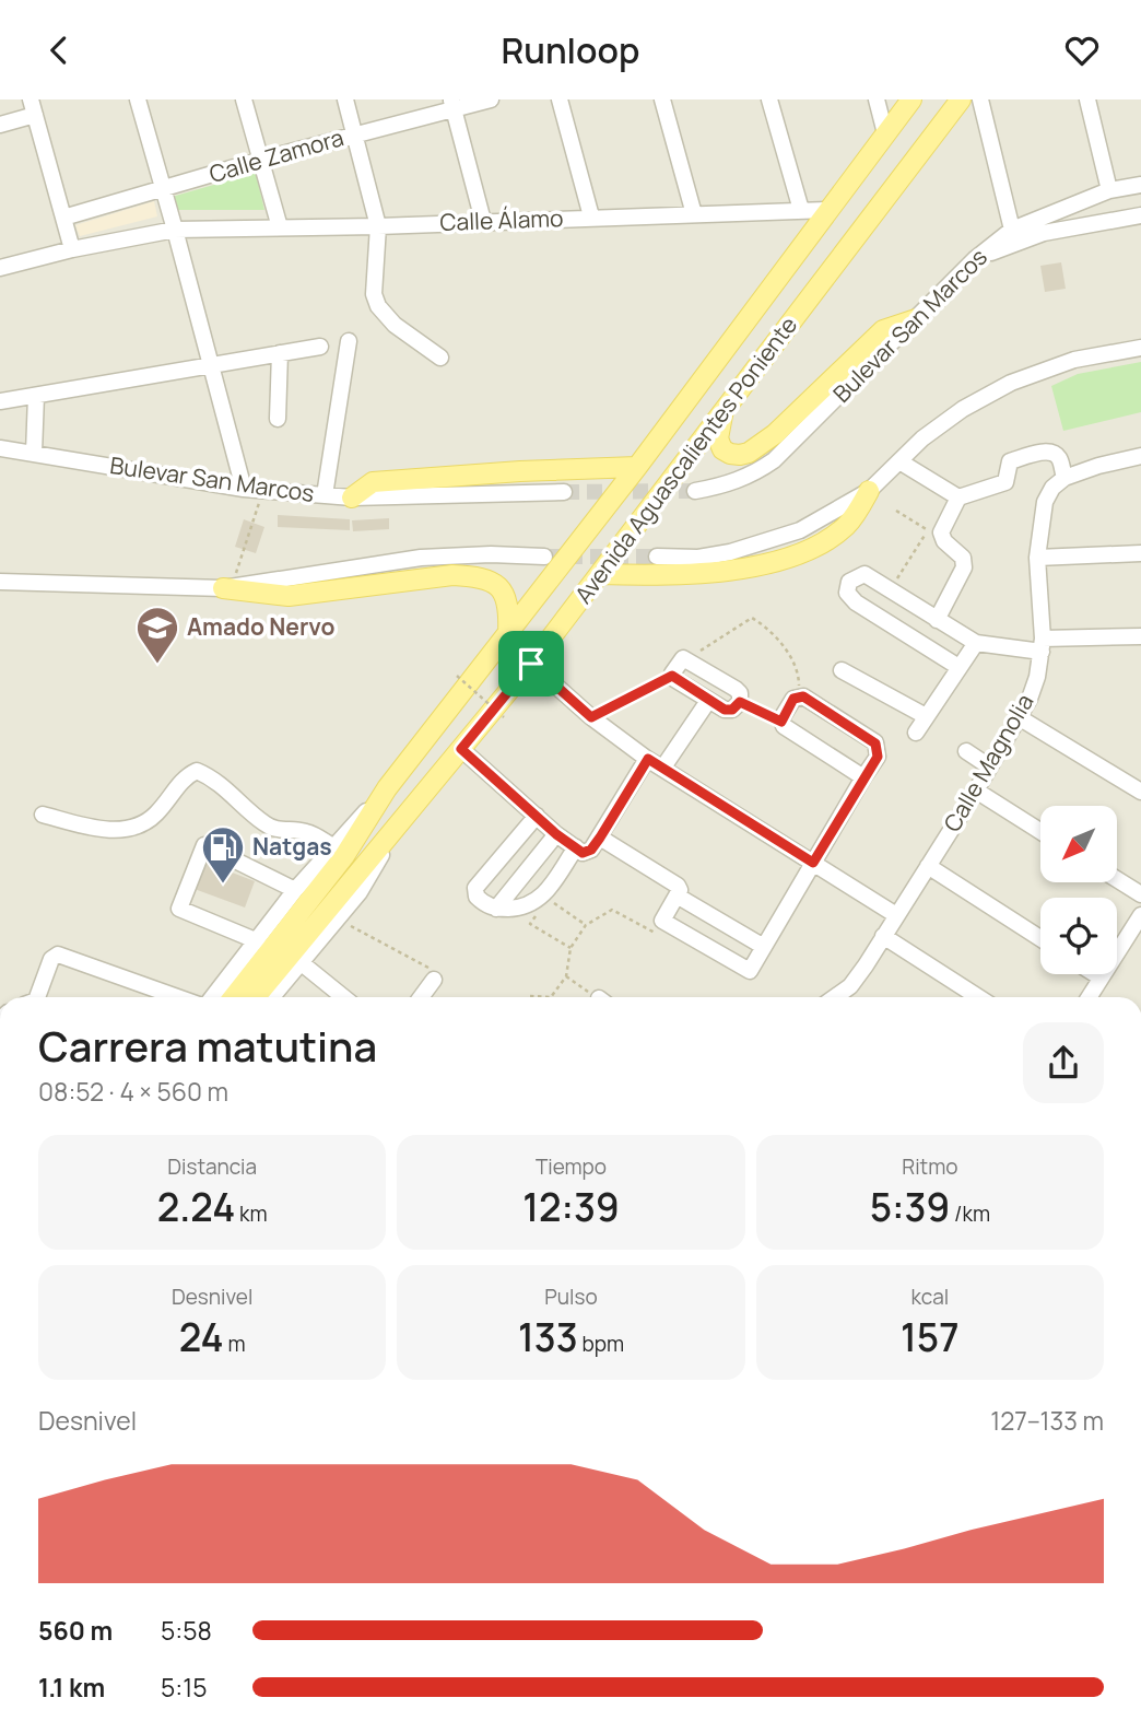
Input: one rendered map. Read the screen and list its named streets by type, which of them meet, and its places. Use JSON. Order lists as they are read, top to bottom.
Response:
{
  "streets": {
    "main road": ["Avenida Aguascalientes Poniente"],
    "street": [
      "Calle Zamora",
      "Calle Álamo",
      "Bulevar San Marcos",
      "Calle Magnolia"
    ]
  },
  "crossings": [
    ["Calle Álamo", "Avenida Aguascalientes Poniente"]
  ],
  "places": {
    "school or university": ["Amado Nervo"],
    "fuel station": ["Natgas"]
  },
  "north": "bottom left",
  "page": {
    "header": "Runloop",
    "heading": ["Carrera matutina", "08:52 · 4 × 560 m"],
    "stats": [
      ["Distancia", "2.24 km"],
      ["Tiempo", "12:39"],
      ["Ritmo", "5:39 /km"],
      ["Desnivel", "24 m"],
      ["Pulso", "133 bpm"],
      ["kcal", "157"]
    ],
    "chart": ["Desnivel", "127–133 m"],
    "list": [
      {
        "name": "560 m",
        "note": "5:58"
      },
      {
        "name": "1.1 km",
        "note": "5:15"
      }
    ]
  }
}
